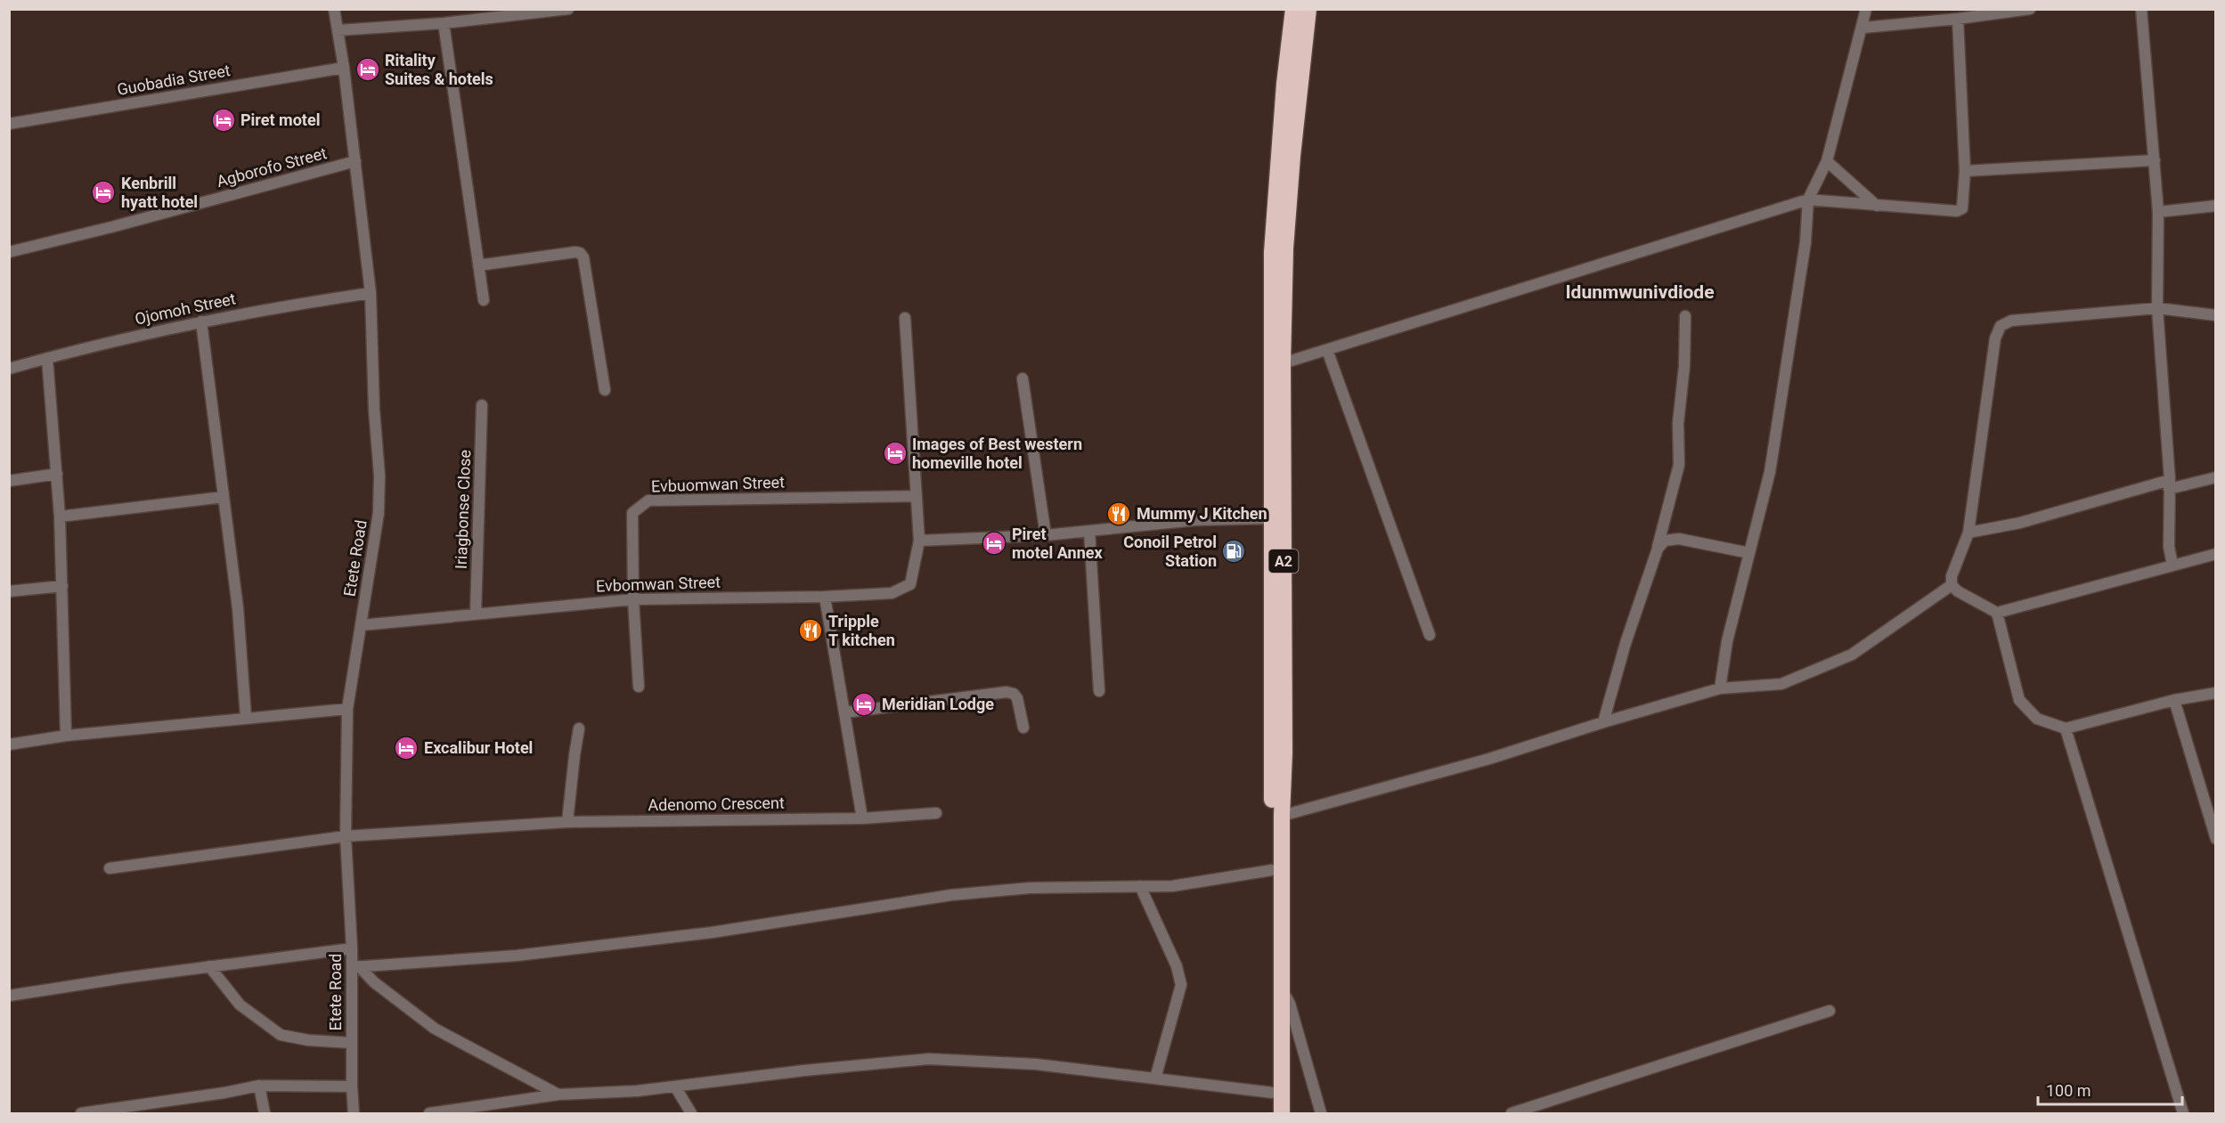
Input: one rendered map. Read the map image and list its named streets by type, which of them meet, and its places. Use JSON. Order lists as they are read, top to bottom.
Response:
{
  "streets": {
    "highway": ["A2"],
    "street": [
      "Guobadia Street",
      "Agborofo Street",
      "Ojomoh Street",
      "Evbuomwan Street",
      "Iriagbonse Close",
      "Etete Road",
      "Evbomwan Street",
      "Adenomo Crescent"
    ]
  },
  "crossings": [
    ["Guobadia Street", "Etete Road"],
    ["Agborofo Street", "Etete Road"],
    ["Ojomoh Street", "Etete Road"],
    ["Evbuomwan Street", "Evbomwan Street"],
    ["Iriagbonse Close", "Evbomwan Street"],
    ["Etete Road", "Evbomwan Street"],
    ["Etete Road", "Adenomo Crescent"]
  ],
  "districts": ["Idunmwunivdiode"],
  "places": {
    "hotel": [
      "Ritality Suites & hotels",
      "Piret motel",
      "Kenbrill hyatt hotel",
      "Images of Best western homeville hotel",
      "Piret motel Annex",
      "Meridian Lodge",
      "Excalibur Hotel"
    ],
    "restaurant": ["Mummy J Kitchen", "Tripple T kitchen"],
    "fuel station": ["Conoil Petrol Station"]
  },
  "scale_bar": "100 m"
}
